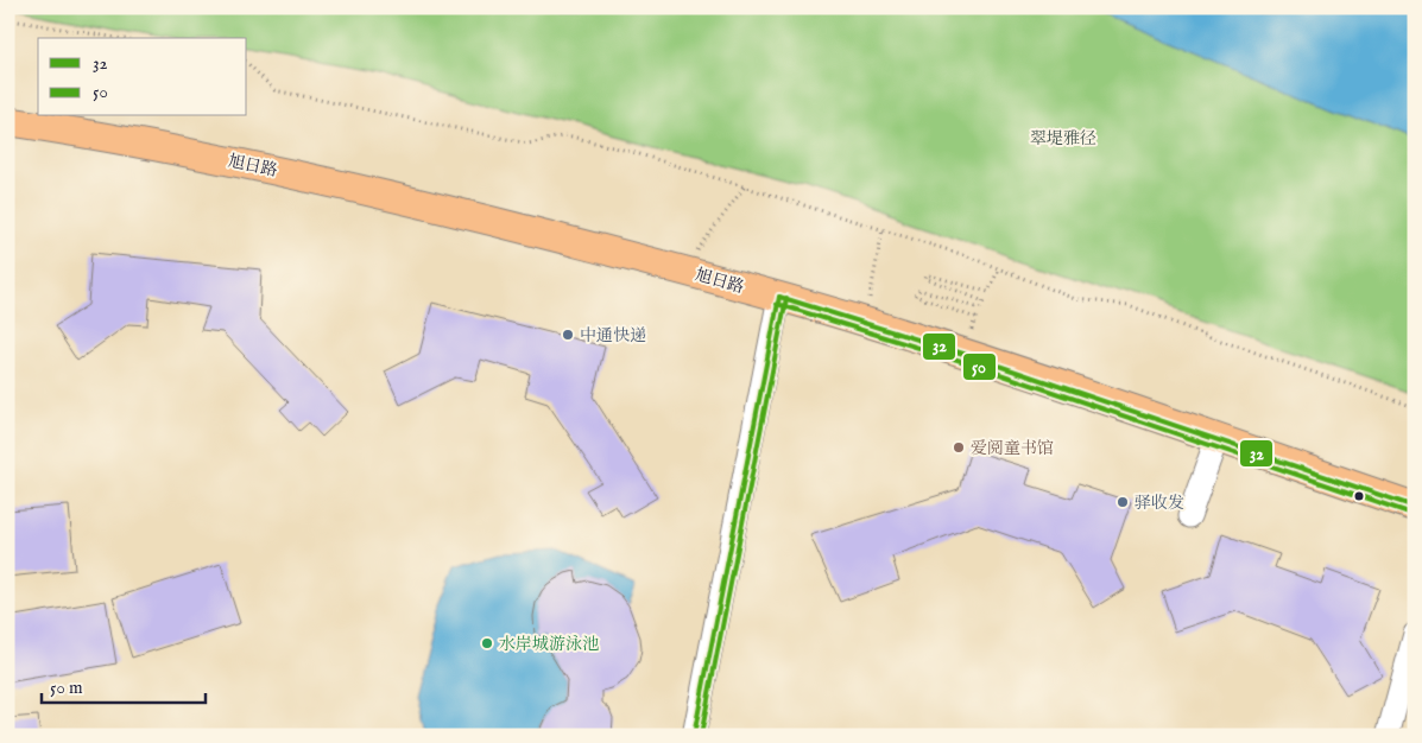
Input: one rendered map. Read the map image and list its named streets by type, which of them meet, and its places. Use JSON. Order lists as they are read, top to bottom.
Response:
{
  "streets": {
    "main road": ["旭日路"]
  },
  "parks": ["翠堤雅径"],
  "places": [
    "中通快递",
    "爱阅童书馆",
    "驿收发",
    "水岸城游泳池"
  ],
  "lines": ["transit line 32", "transit line 50"],
  "legend": ["32", "50"],
  "scale_bar": "50 m"
}
